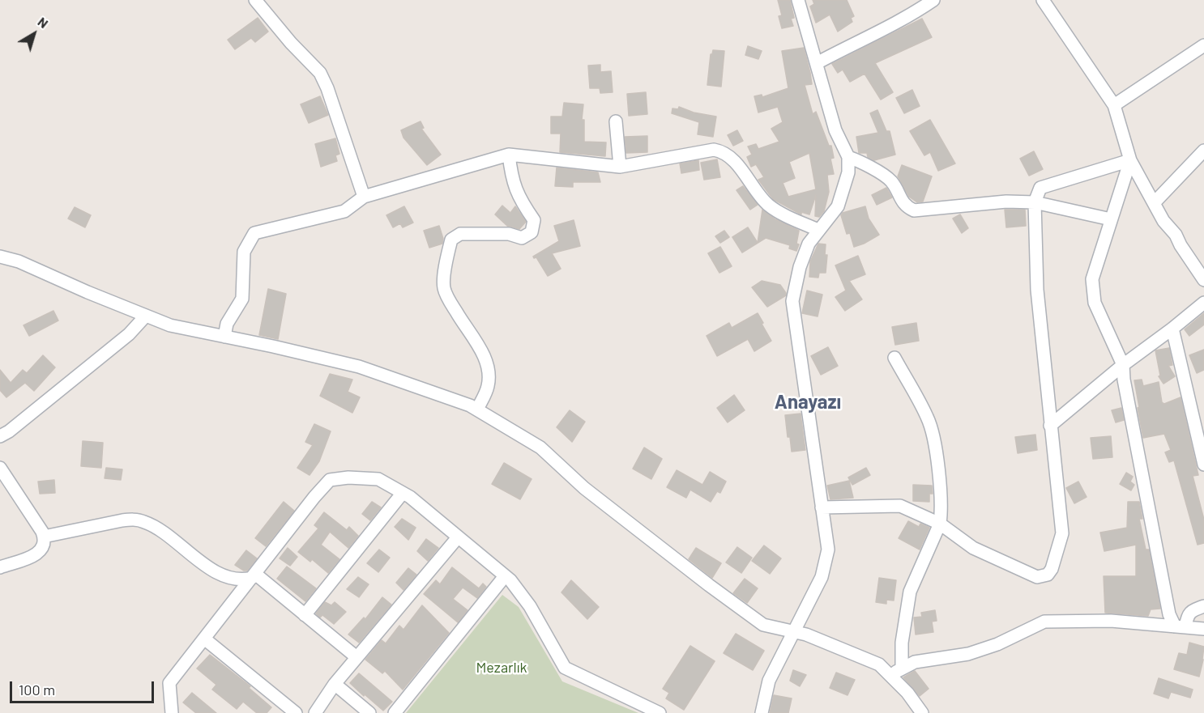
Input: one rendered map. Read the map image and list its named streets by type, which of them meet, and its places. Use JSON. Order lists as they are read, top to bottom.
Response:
{
  "districts": ["Anayazı"],
  "parks": ["Mezarlık"],
  "scale_bar": "100 m",
  "north": "top right"
}
